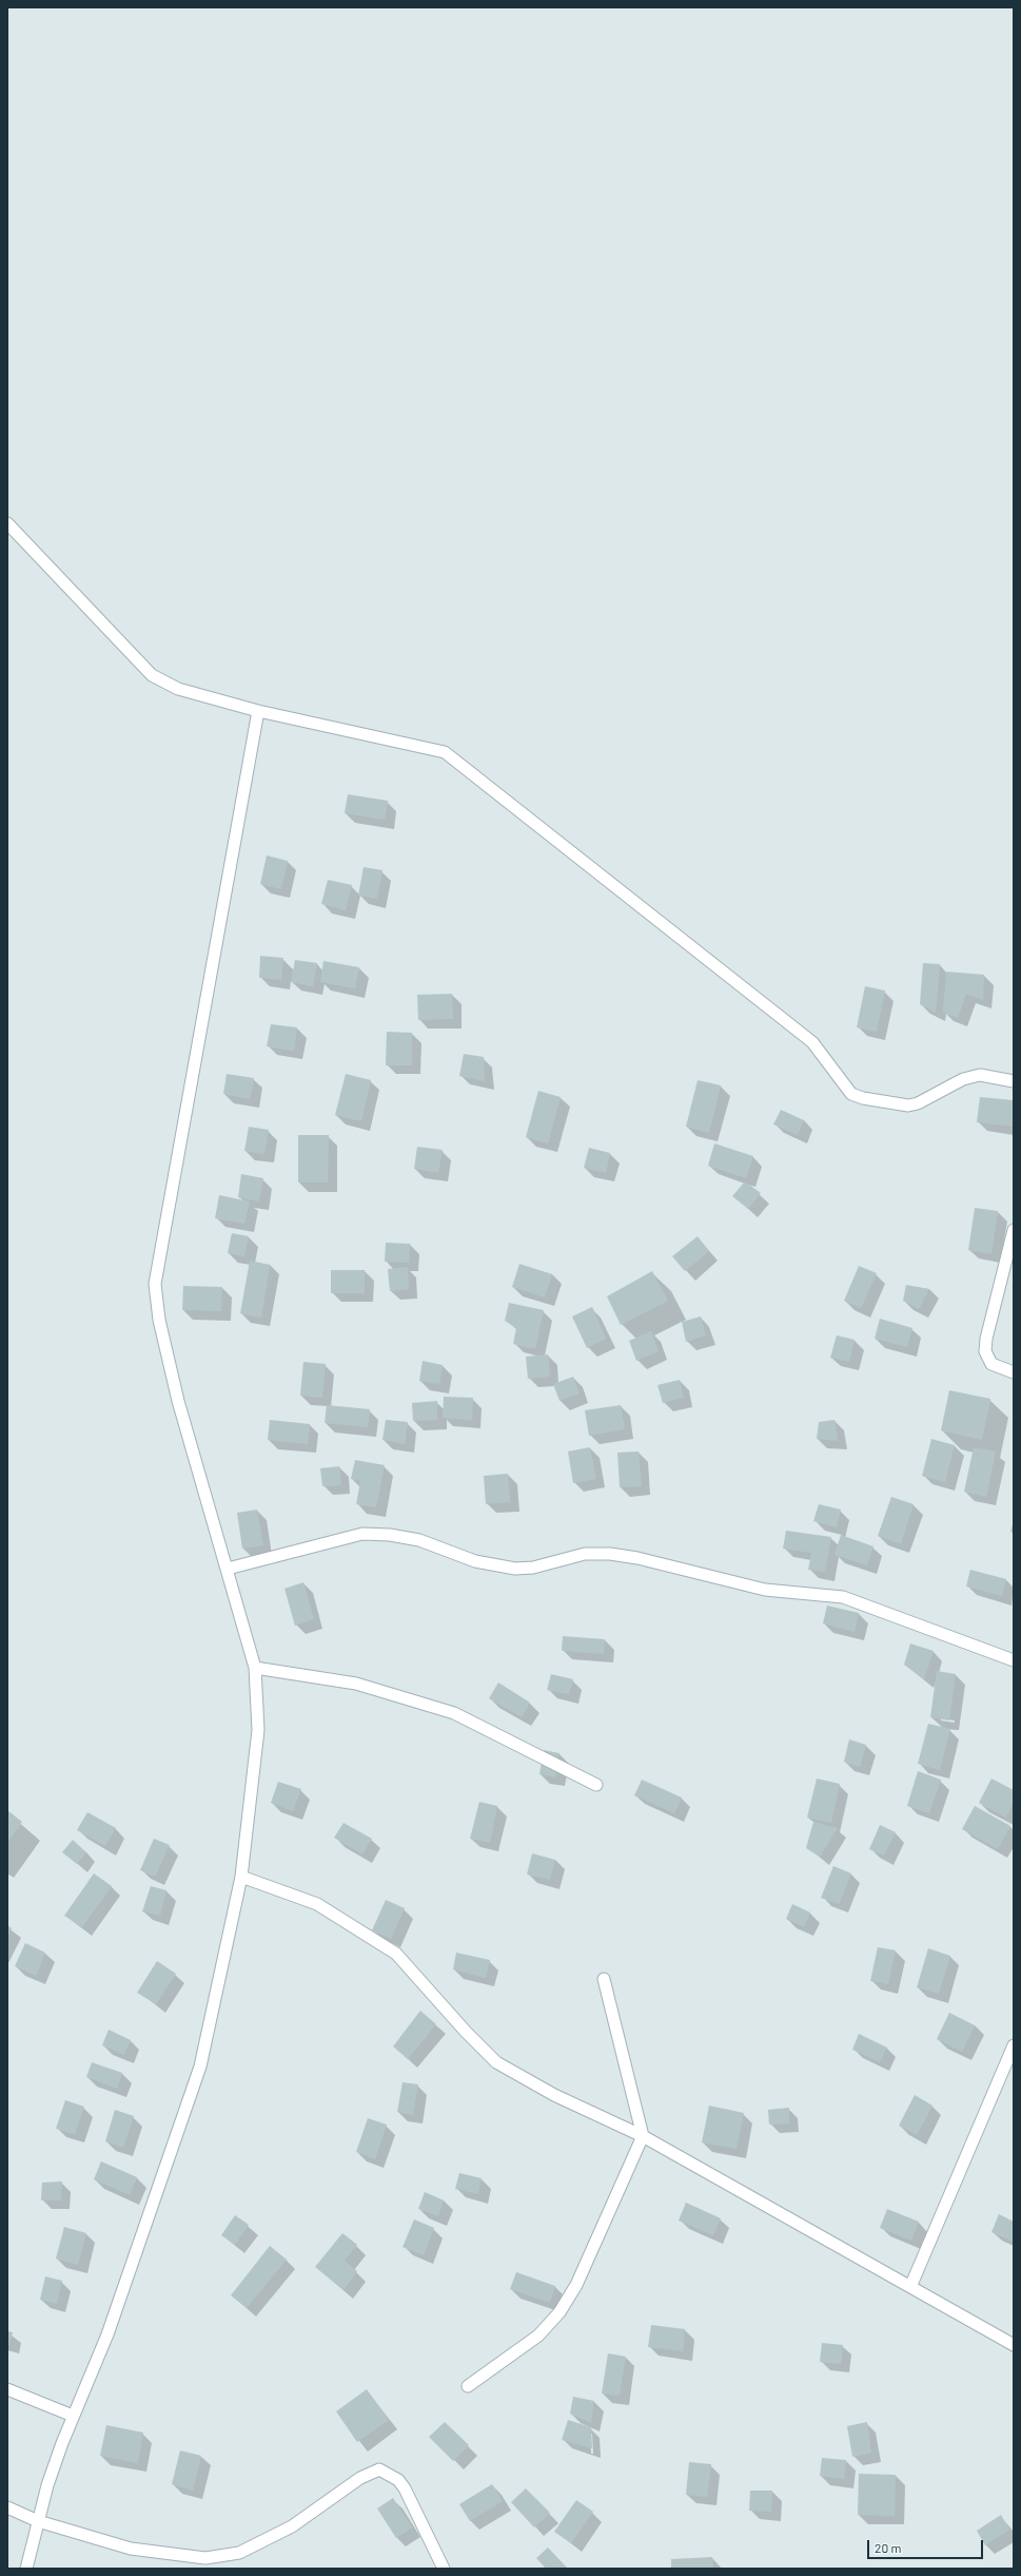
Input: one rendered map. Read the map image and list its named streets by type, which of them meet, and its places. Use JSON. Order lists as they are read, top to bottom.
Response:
{
  "scale_bar": "20 m"
}
